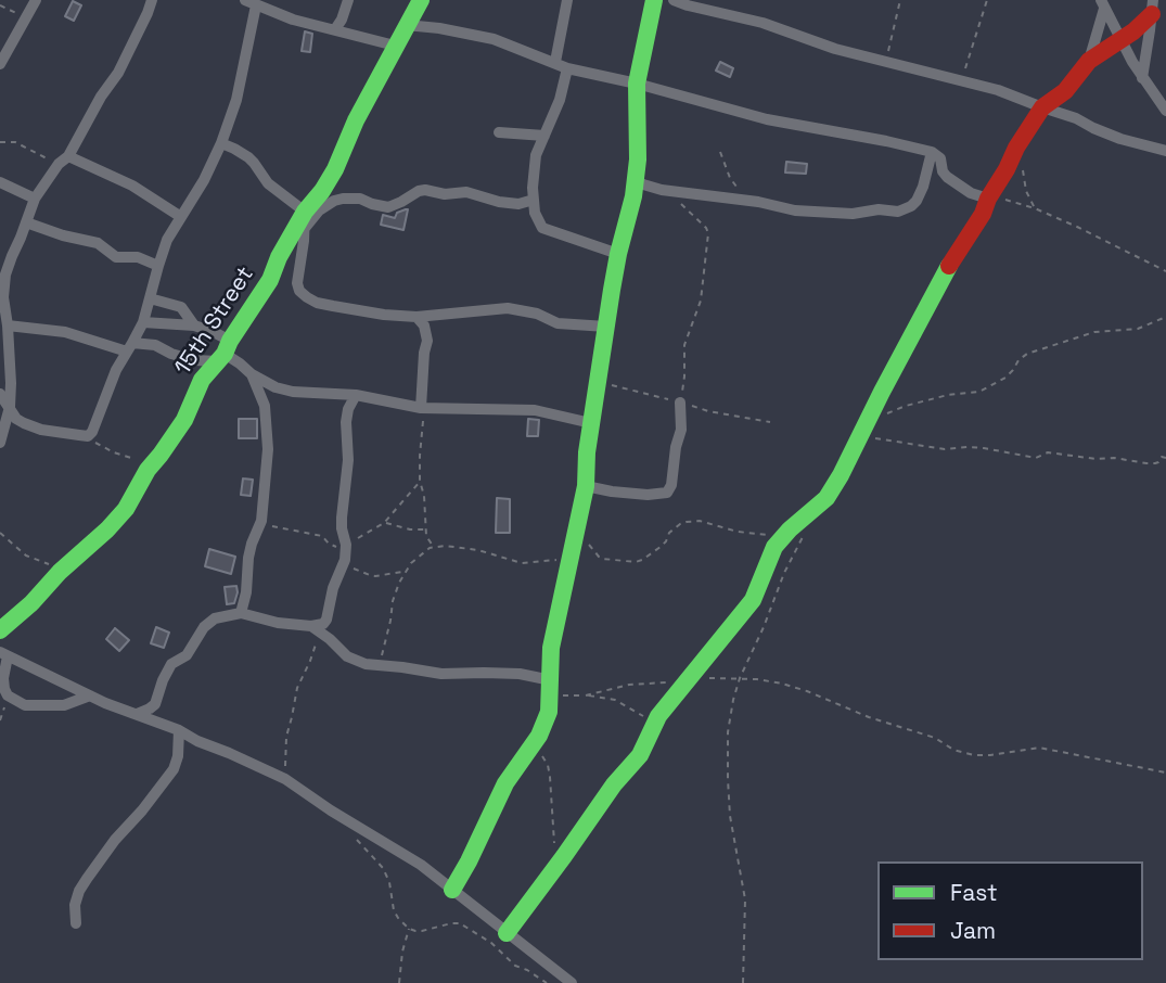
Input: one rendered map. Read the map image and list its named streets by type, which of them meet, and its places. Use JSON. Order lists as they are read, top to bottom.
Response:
{
  "streets": {
    "street": ["15th Street"]
  },
  "legend": ["Fast", "Jam"]
}
